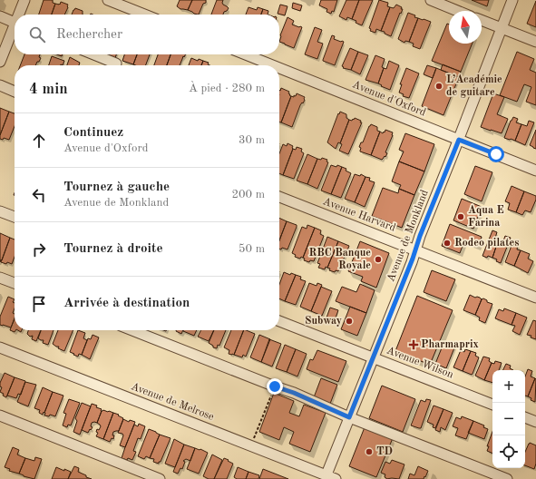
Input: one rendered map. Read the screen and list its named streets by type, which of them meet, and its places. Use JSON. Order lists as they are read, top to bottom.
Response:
{
  "streets": {
    "street": [
      "Avenue d'Oxford",
      "Avenue Harvard",
      "Avenue de Monkland",
      "Avenue Wilson",
      "Avenue de Melrose"
    ]
  },
  "crossings": [
    ["Avenue d'Oxford", "Avenue de Monkland"],
    ["Avenue Harvard", "Avenue de Monkland"],
    ["Avenue de Monkland", "Avenue Wilson"],
    ["Avenue de Monkland", "Avenue de Melrose"]
  ],
  "places": {
    "other": [
      "L’Académie de guitare",
      "Aqua E Farina",
      "Rodeo pilates",
      "RBC Banque Royale",
      "Subway",
      "TD"
    ],
    "health": ["Pharmaprix"]
  },
  "north": "top",
  "page": {
    "search": "Rechercher",
    "heading": ["4 min", "À pied · 280 m"],
    "list": [
      ["Continuez", "Avenue d'Oxford", "30 m"],
      ["Tournez à gauche", "Avenue de Monkland", "200 m"],
      ["Tournez à droite", "50 m"],
      "Arrivée à destination"
    ],
    "map_buttons": ["+", "−"]
  }
}
